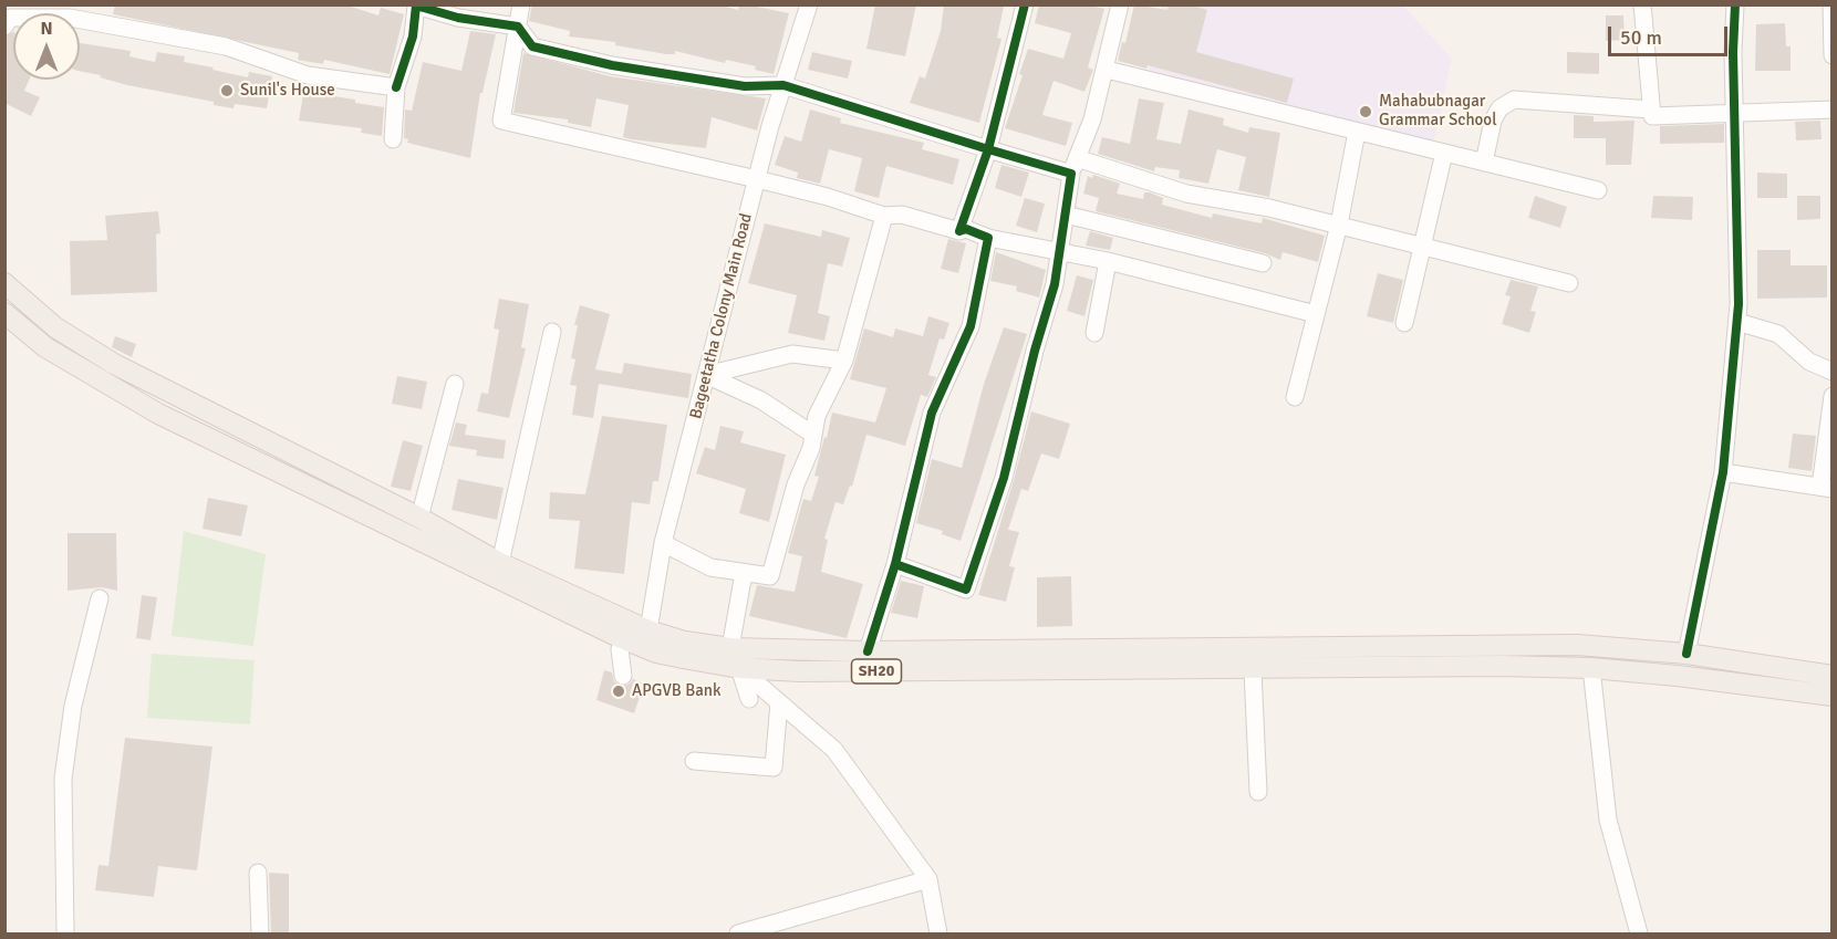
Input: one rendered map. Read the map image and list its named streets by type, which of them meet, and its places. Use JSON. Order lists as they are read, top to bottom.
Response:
{
  "streets": {
    "main road": ["SH20"],
    "street": ["Bageetatha Colony Main Road"]
  },
  "crossings": [
    ["Bageetatha Colony Main Road", "SH20"]
  ],
  "places": ["Sunil's House", "Mahabubnagar Grammar School", "APGVB Bank"],
  "scale_bar": "50 m",
  "north": "top"
}
